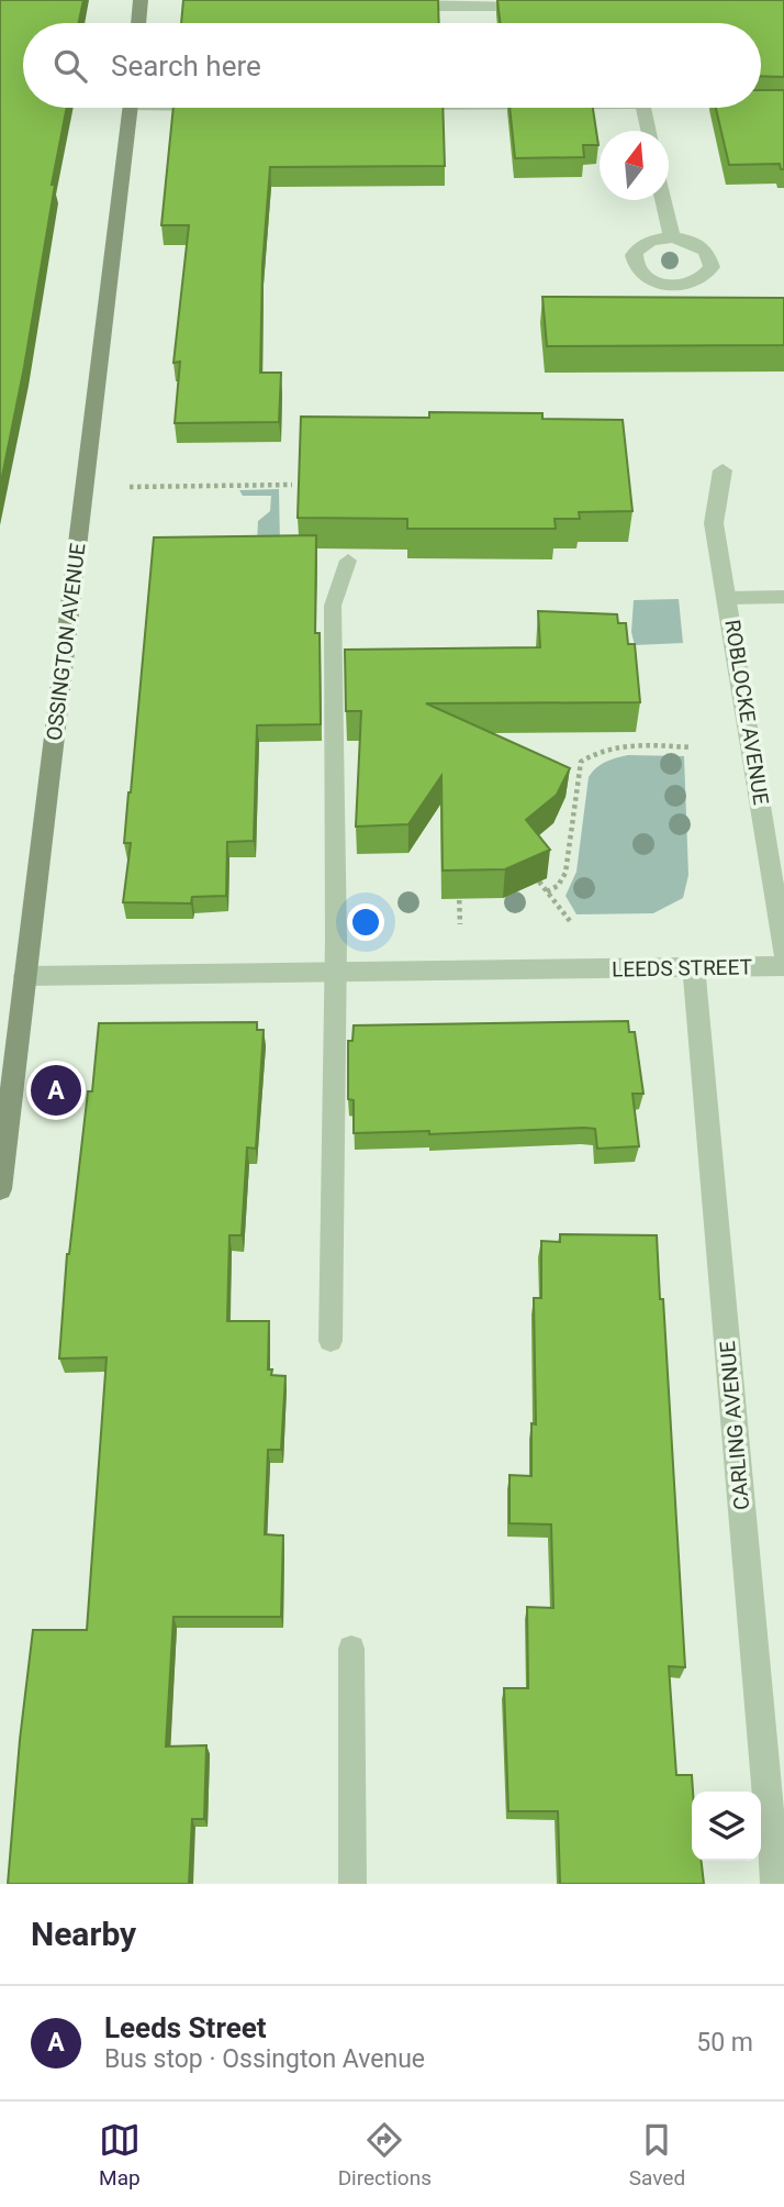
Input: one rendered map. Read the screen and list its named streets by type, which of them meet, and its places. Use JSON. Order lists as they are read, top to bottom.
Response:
{
  "streets": {
    "street": [
      "OSSINGTON AVENUE",
      "ROBLOCKE AVENUE",
      "LEEDS STREET",
      "CARLING AVENUE"
    ]
  },
  "crossings": [
    ["OSSINGTON AVENUE", "LEEDS STREET"],
    ["LEEDS STREET", "CARLING AVENUE"]
  ],
  "north": "top",
  "page": {
    "search": "Search here",
    "pins": "A",
    "heading": "Nearby",
    "list": [
      {
        "mark": "A",
        "name": "Leeds Street",
        "note": "Bus stop · Ossington Avenue",
        "value": "50 m"
      }
    ],
    "nav": ["Map", "Directions", "Saved"]
  }
}
